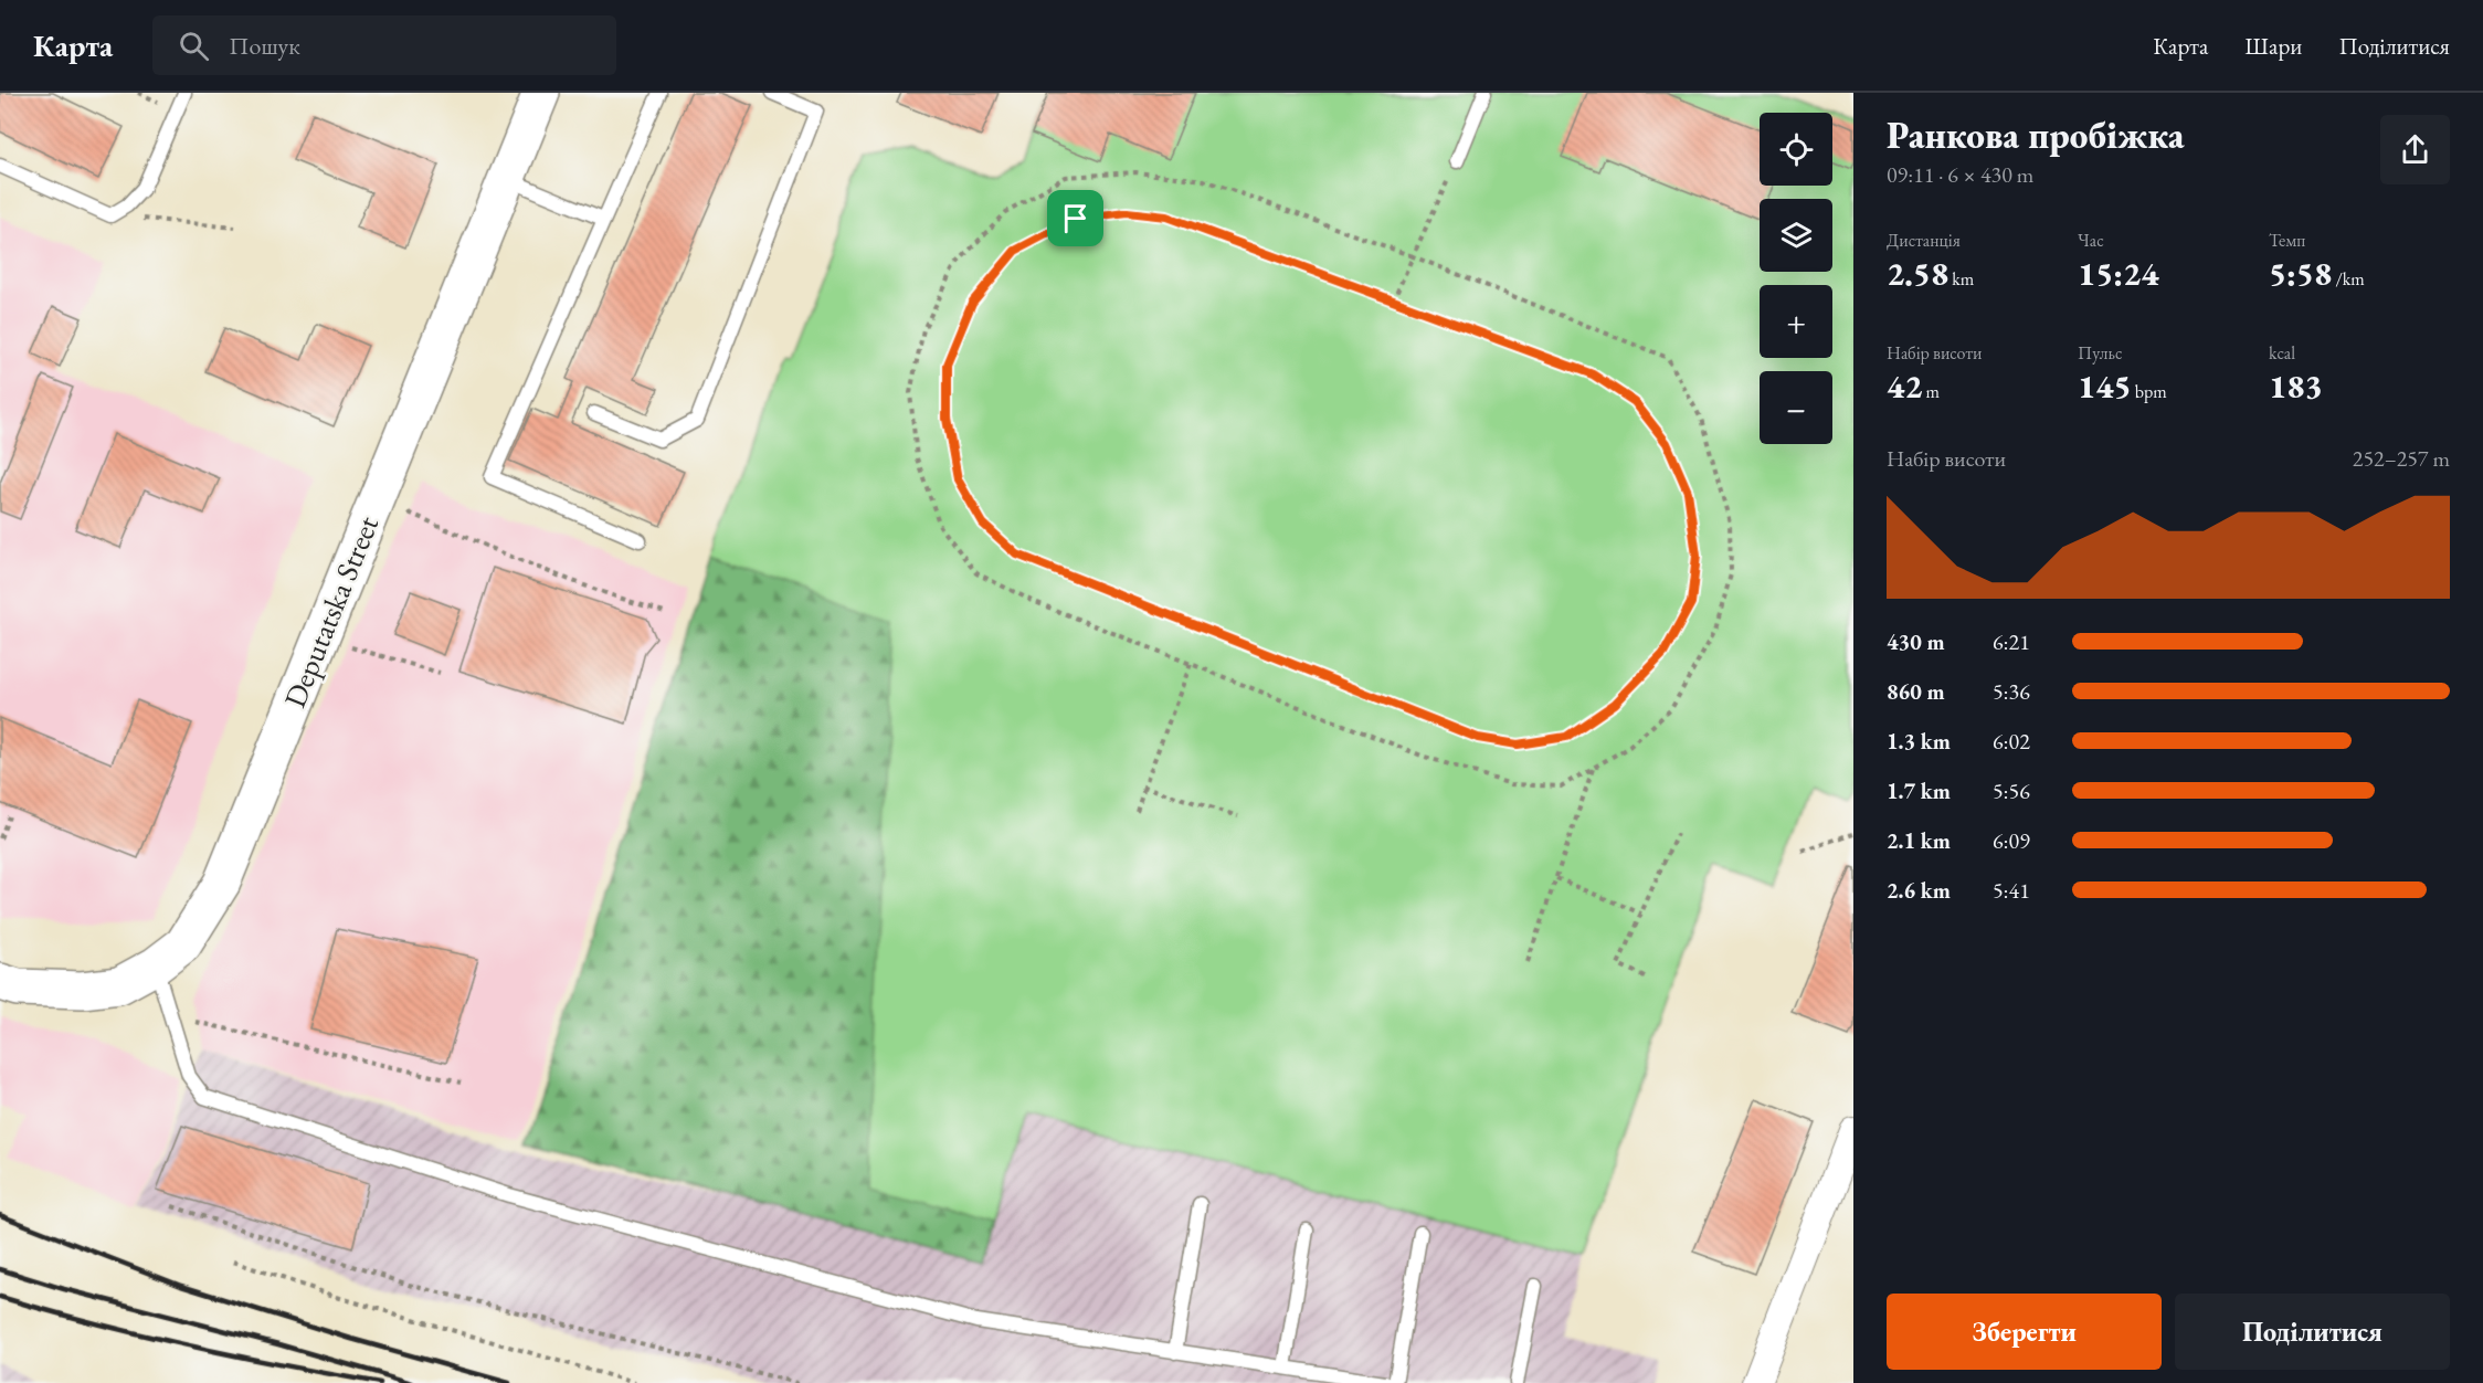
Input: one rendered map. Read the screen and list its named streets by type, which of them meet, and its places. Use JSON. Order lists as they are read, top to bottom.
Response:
{
  "streets": {
    "main road": ["Deputatska Street"]
  },
  "page": {
    "header": "Карта",
    "search": "Пошук",
    "nav": ["Карта", "Шари", "Поділитися"],
    "heading": ["Ранкова пробіжка", "09:11 · 6 × 430 m"],
    "map_buttons": ["+", "−"],
    "stats": [
      ["Дистанція", "2.58 km"],
      ["Час", "15:24"],
      ["Темп", "5:58 /km"],
      ["Набір висоти", "42 m"],
      ["Пульс", "145 bpm"],
      ["kcal", "183"]
    ],
    "chart": ["Набір висоти", "252–257 m"],
    "list": [
      {
        "name": "430 m",
        "note": "6:21"
      },
      {
        "name": "860 m",
        "note": "5:36"
      },
      {
        "name": "1.3 km",
        "note": "6:02"
      },
      {
        "name": "1.7 km",
        "note": "5:56"
      },
      {
        "name": "2.1 km",
        "note": "6:09"
      },
      {
        "name": "2.6 km",
        "note": "5:41"
      }
    ],
    "buttons": ["Зберегти", "Поділитися"]
  }
}
